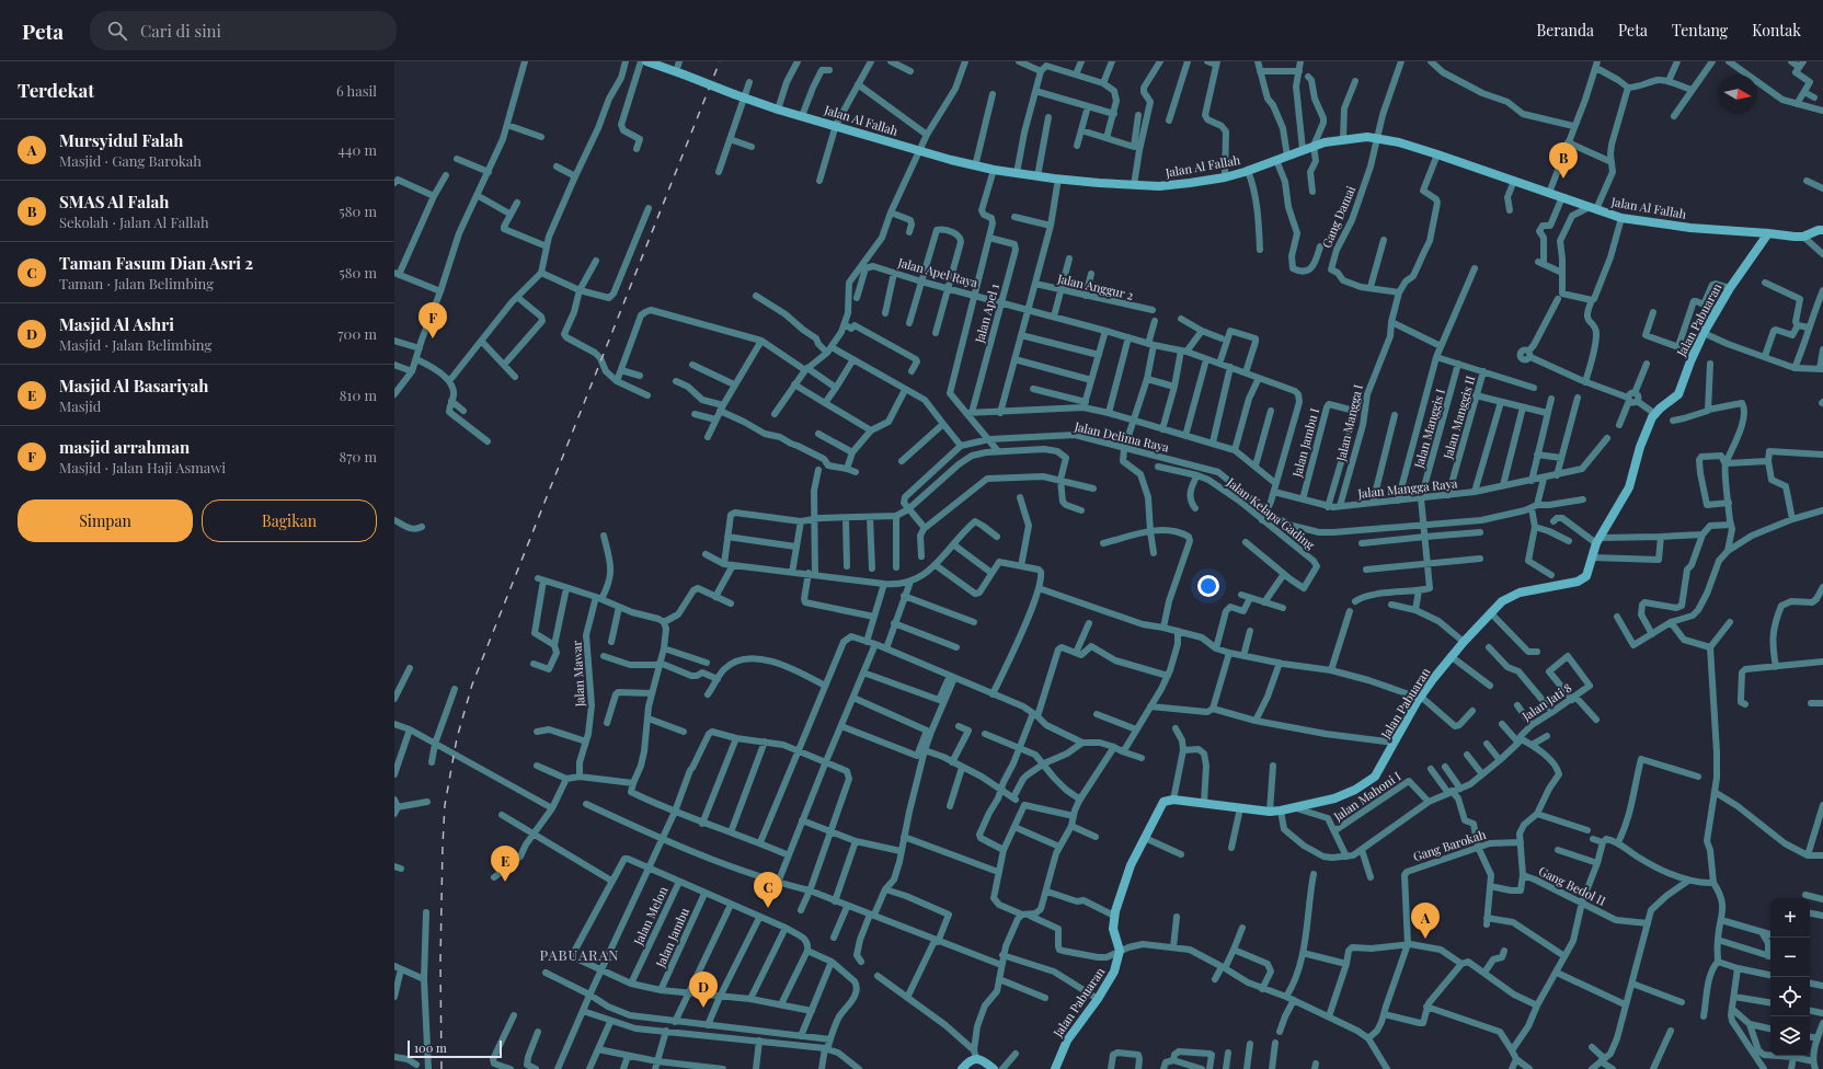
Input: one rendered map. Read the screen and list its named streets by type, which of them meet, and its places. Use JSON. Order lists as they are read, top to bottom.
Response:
{
  "streets": {
    "street": [
      "Jalan Al Fallah",
      "Gang Damai",
      "Jalan Apel Raya",
      "Jalan Anggur 2",
      "Jalan Apel 1",
      "Jalan Pabuaran",
      "Jalan Manggis II",
      "Jalan Mangga I",
      "Jalan Manggis I",
      "Jalan Delima Raya",
      "Jalan Jambu I",
      "Jalan Mangga Raya",
      "Jalan Kelapa Gading",
      "Jalan Mawar",
      "Jalan Jati 8",
      "Jalan Mahoni I",
      "Gang Barokah",
      "Gang Bedol II",
      "Jalan Melon",
      "Jalan Jambu"
    ]
  },
  "crossings": [
    ["Jalan Al Fallah", "Gang Damai"],
    ["Jalan Al Fallah", "Jalan Pabuaran"],
    ["Jalan Apel Raya", "Jalan Apel 1"],
    ["Jalan Apel Raya", "Jalan Delima Raya"],
    ["Jalan Apel Raya", "Jalan Mangga Raya"],
    ["Jalan Apel Raya", "Jalan Kelapa Gading"],
    ["Jalan Apel 1", "Jalan Delima Raya"],
    ["Jalan Manggis II", "Jalan Mangga Raya"],
    ["Jalan Mangga I", "Jalan Mangga Raya"],
    ["Jalan Manggis I", "Jalan Mangga Raya"],
    ["Jalan Delima Raya", "Jalan Kelapa Gading"],
    ["Jalan Jambu I", "Jalan Mangga Raya"],
    ["Jalan Jati 8", "Jalan Mahoni I"],
    ["Jalan Jati 8", "Gang Bedol II"],
    ["Gang Barokah", "Gang Bedol II"]
  ],
  "districts": ["PABUARAN"],
  "scale_bar": "100 m",
  "north": "right",
  "page": {
    "header": "Peta",
    "search": "Cari di sini",
    "nav": [
      "Beranda",
      "Peta",
      "Tentang",
      "Kontak"
    ],
    "heading": ["Terdekat", "6 hasil"],
    "list": [
      {
        "mark": "A",
        "name": "Mursyidul Falah",
        "note": "Masjid · Gang Barokah",
        "value": "440 m"
      },
      {
        "mark": "B",
        "name": "SMAS Al Falah",
        "note": "Sekolah · Jalan Al Fallah",
        "value": "580 m"
      },
      {
        "mark": "C",
        "name": "Taman Fasum Dian Asri 2",
        "note": "Taman · Jalan Belimbing",
        "value": "580 m"
      },
      {
        "mark": "D",
        "name": "Masjid Al Ashri",
        "note": "Masjid · Jalan Belimbing",
        "value": "700 m"
      },
      {
        "mark": "E",
        "name": "Masjid Al Basariyah",
        "note": "Masjid",
        "value": "810 m"
      },
      {
        "mark": "F",
        "name": "masjid arrahman",
        "note": "Masjid · Jalan Haji Asmawi",
        "value": "870 m"
      }
    ],
    "pins": [
      "B",
      "F",
      "E",
      "C",
      "A",
      "D"
    ],
    "buttons": ["Simpan", "Bagikan"],
    "map_buttons": ["+", "−"],
    "scale": "100 m"
  }
}
